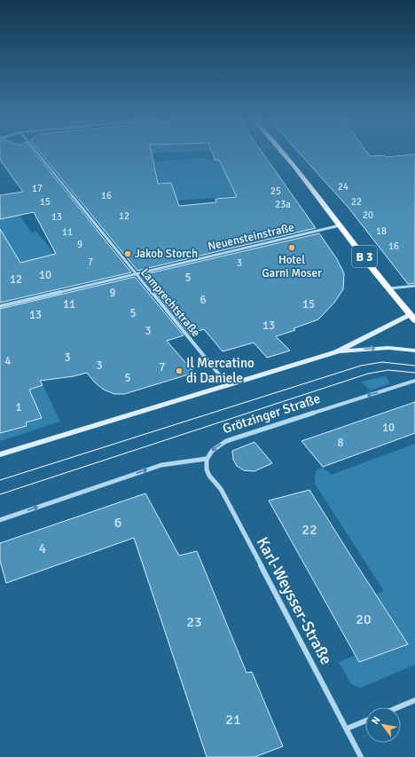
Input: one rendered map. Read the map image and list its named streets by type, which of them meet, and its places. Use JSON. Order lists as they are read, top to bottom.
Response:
{
  "streets": {
    "main road": ["B 3"],
    "street": [
      "Neuensteinstraße",
      "Lamprechtstraße",
      "Grötzinger Straße",
      "Karl-Weysser-Straße"
    ]
  },
  "crossings": [
    ["Neuensteinstraße", "B 3"],
    ["Neuensteinstraße", "Lamprechtstraße"],
    ["Grötzinger Straße", "Karl-Weysser-Straße"]
  ],
  "one_way": ["Grötzinger Straße"],
  "places": ["Hotel Garni Moser", "Jakob Storch", "Il Mercatino di Daniele"],
  "house_numbers": [
    "24",
    "17",
    "25",
    "16",
    "15",
    "22",
    "23a",
    "20",
    "12",
    "13",
    "18",
    "11",
    "9",
    "16",
    "7",
    "3",
    "10",
    "5",
    "12",
    "9",
    "6",
    "11",
    "15",
    "5",
    "13",
    "13",
    "3",
    "3",
    "4",
    "3",
    "7",
    "5",
    "1",
    "10",
    "8",
    "6",
    "22",
    "4",
    "20",
    "23",
    "21"
  ],
  "north": "top left"
}
